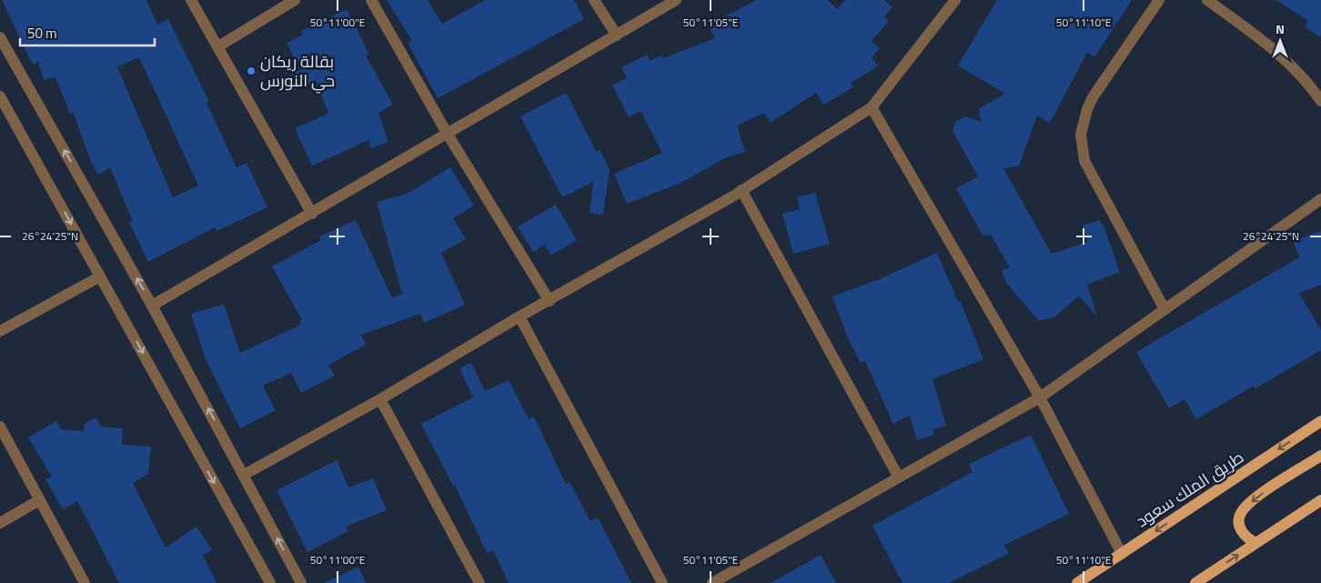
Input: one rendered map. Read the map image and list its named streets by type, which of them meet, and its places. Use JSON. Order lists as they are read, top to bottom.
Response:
{
  "streets": {
    "main road": ["طريق الملك سعود"]
  },
  "places": ["بقالة ريكان حي النورس"],
  "scale_bar": "50 m",
  "north": "top",
  "coordinates": [
    "50°11'00\"E",
    "50°11'05\"E",
    "50°11'10\"E",
    "26°24'25\"N"
  ]
}
